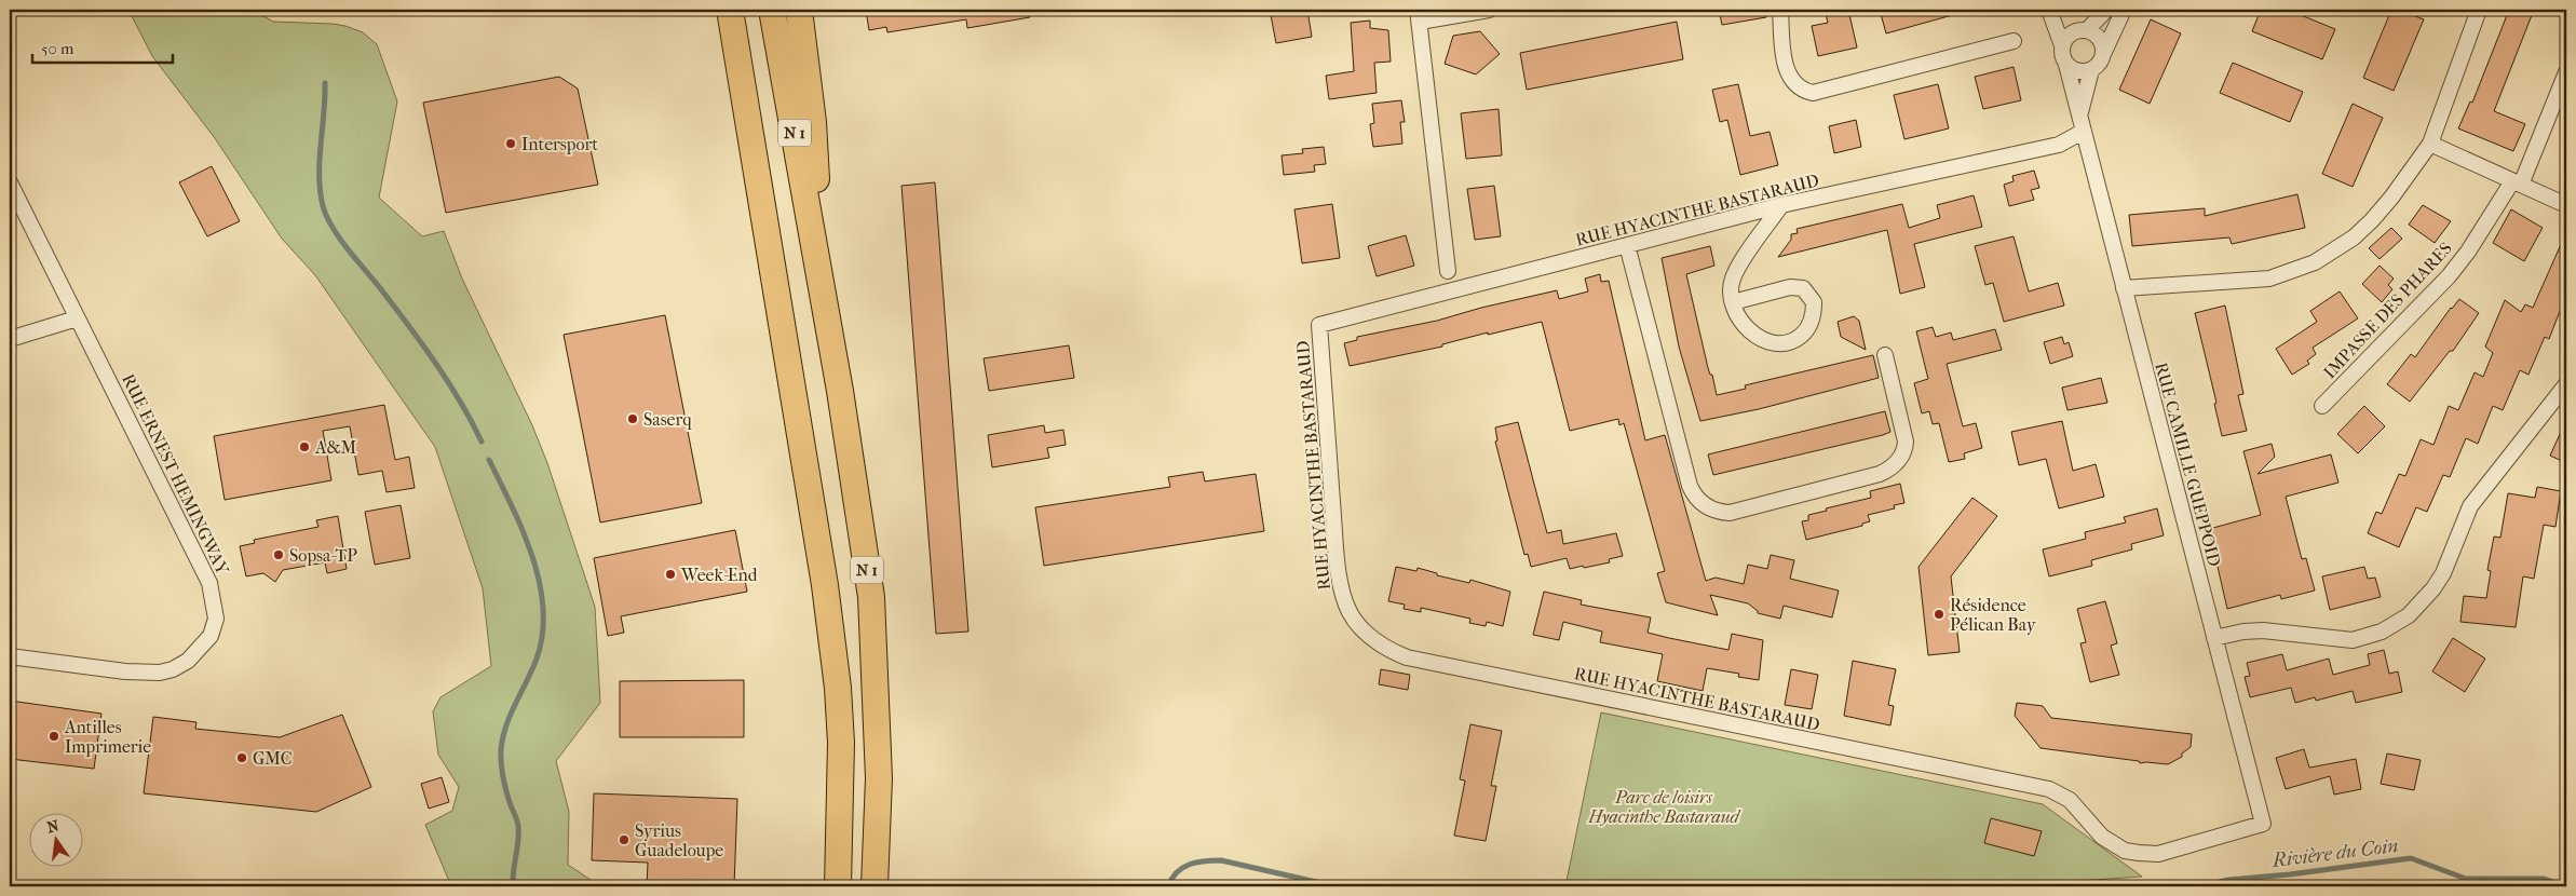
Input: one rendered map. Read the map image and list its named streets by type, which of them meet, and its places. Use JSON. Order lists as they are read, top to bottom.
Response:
{
  "streets": {
    "highway": ["N 1"],
    "street": [
      "RUE HYACINTHE BASTARAUD",
      "IMPASSE DES PHARES",
      "RUE CAMILLE GUEPPOID",
      "RUE ERNEST HEMINGWAY"
    ]
  },
  "crossings": [
    ["RUE HYACINTHE BASTARAUD", "RUE CAMILLE GUEPPOID"]
  ],
  "water": ["Rivière du Coin"],
  "parks": ["Parc de loisirs Hyacinthe Bastaraud"],
  "places": [
    "Intersport",
    "Saserq",
    "A&M",
    "Sopsa-TP",
    "Week-End",
    "Résidence Pélican Bay",
    "Antilles Imprimerie",
    "GMC",
    "Syrius Guadeloupe"
  ],
  "scale_bar": "50 m",
  "north": "top"
}
